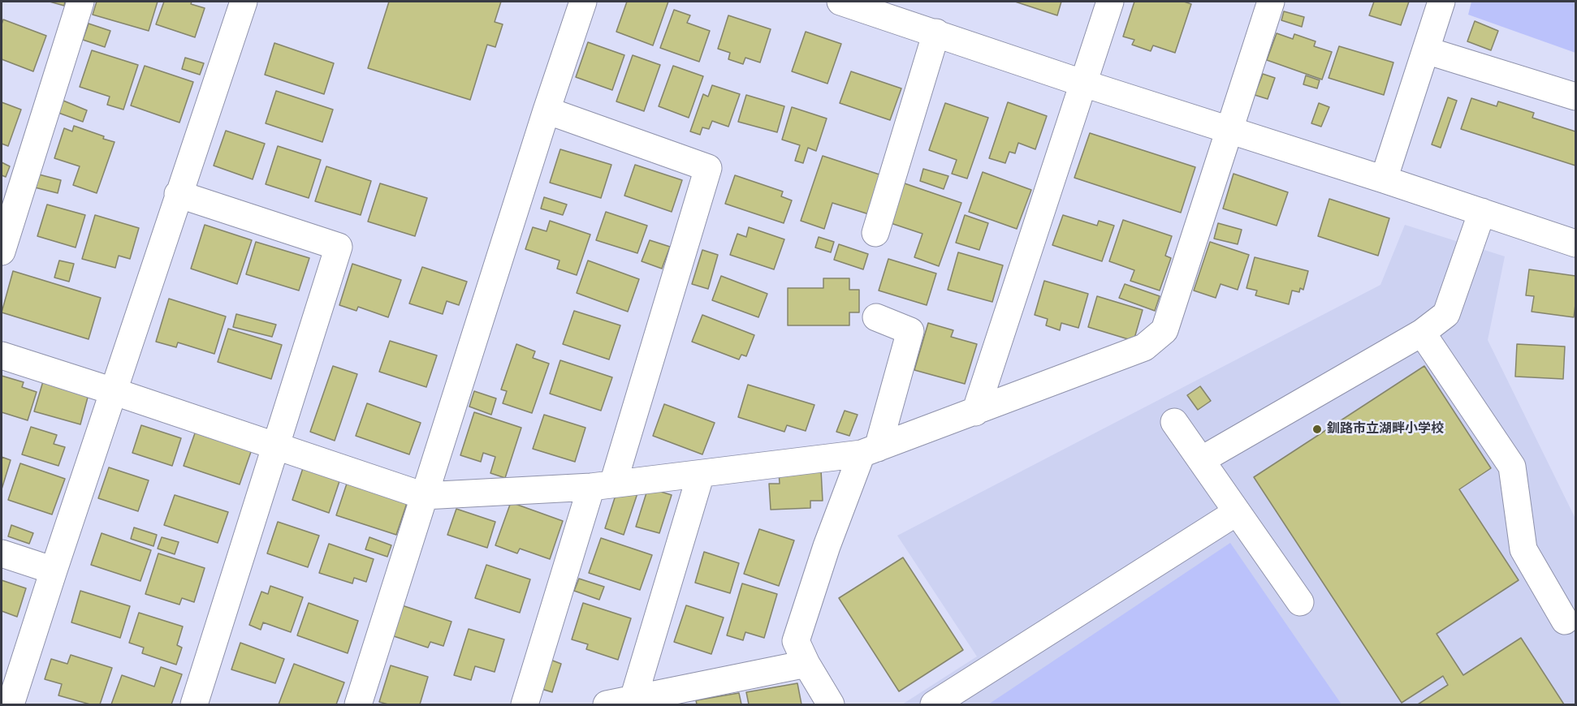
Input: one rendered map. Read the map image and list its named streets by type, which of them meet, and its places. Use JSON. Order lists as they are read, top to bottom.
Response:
{
  "places": ["釧路市立湖畔小学校"]
}
